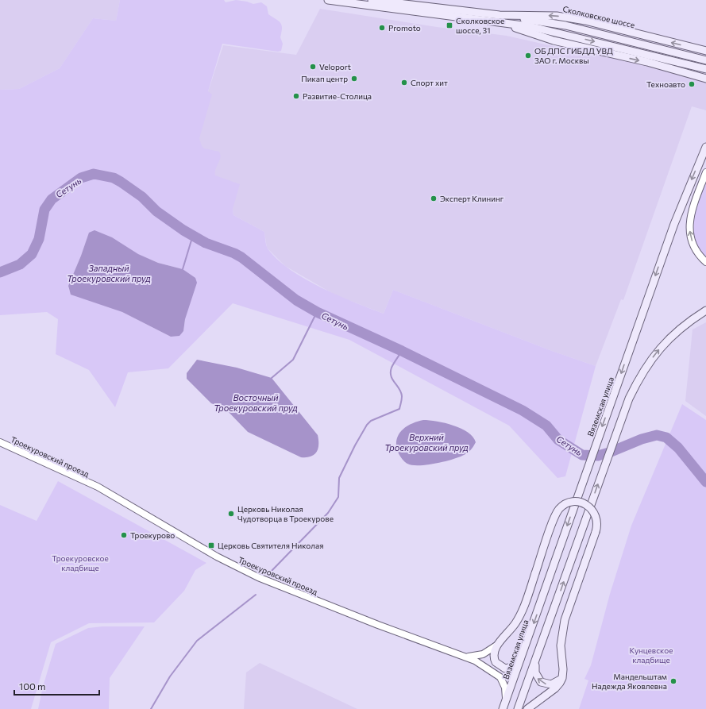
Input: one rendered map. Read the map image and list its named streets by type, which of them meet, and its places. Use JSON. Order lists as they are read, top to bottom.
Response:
{
  "streets": {
    "main road": ["Сколковское шоссе", "Вяземская улица"],
    "street": ["Троекуровский проезд"]
  },
  "water": [
    "Сетунь",
    "Западный Троекуровский пруд",
    "Восточный Троекуровский пруд",
    "Верхний Троекуровский пруд"
  ],
  "parks": ["Троекуровское кладбище", "Кунцевское кладбище"],
  "places": {
    "transit": ["Сколковское шоссе, 31", "Церковь Святителя Николая"],
    "other": [
      "Promoto",
      "ОБ ДПС ГИБДД УВД ЗАО г. Москвы",
      "Veloport",
      "Пикап центр",
      "Спорт хит",
      "Техноавто",
      "Развитие-Столица",
      "Эксперт Клининг",
      "Церковь Николая Чудотворца в Троекурове",
      "Троекурово",
      "Мандельштам Надежда Яковлевна"
    ]
  },
  "scale_bar": "100 m"
}
